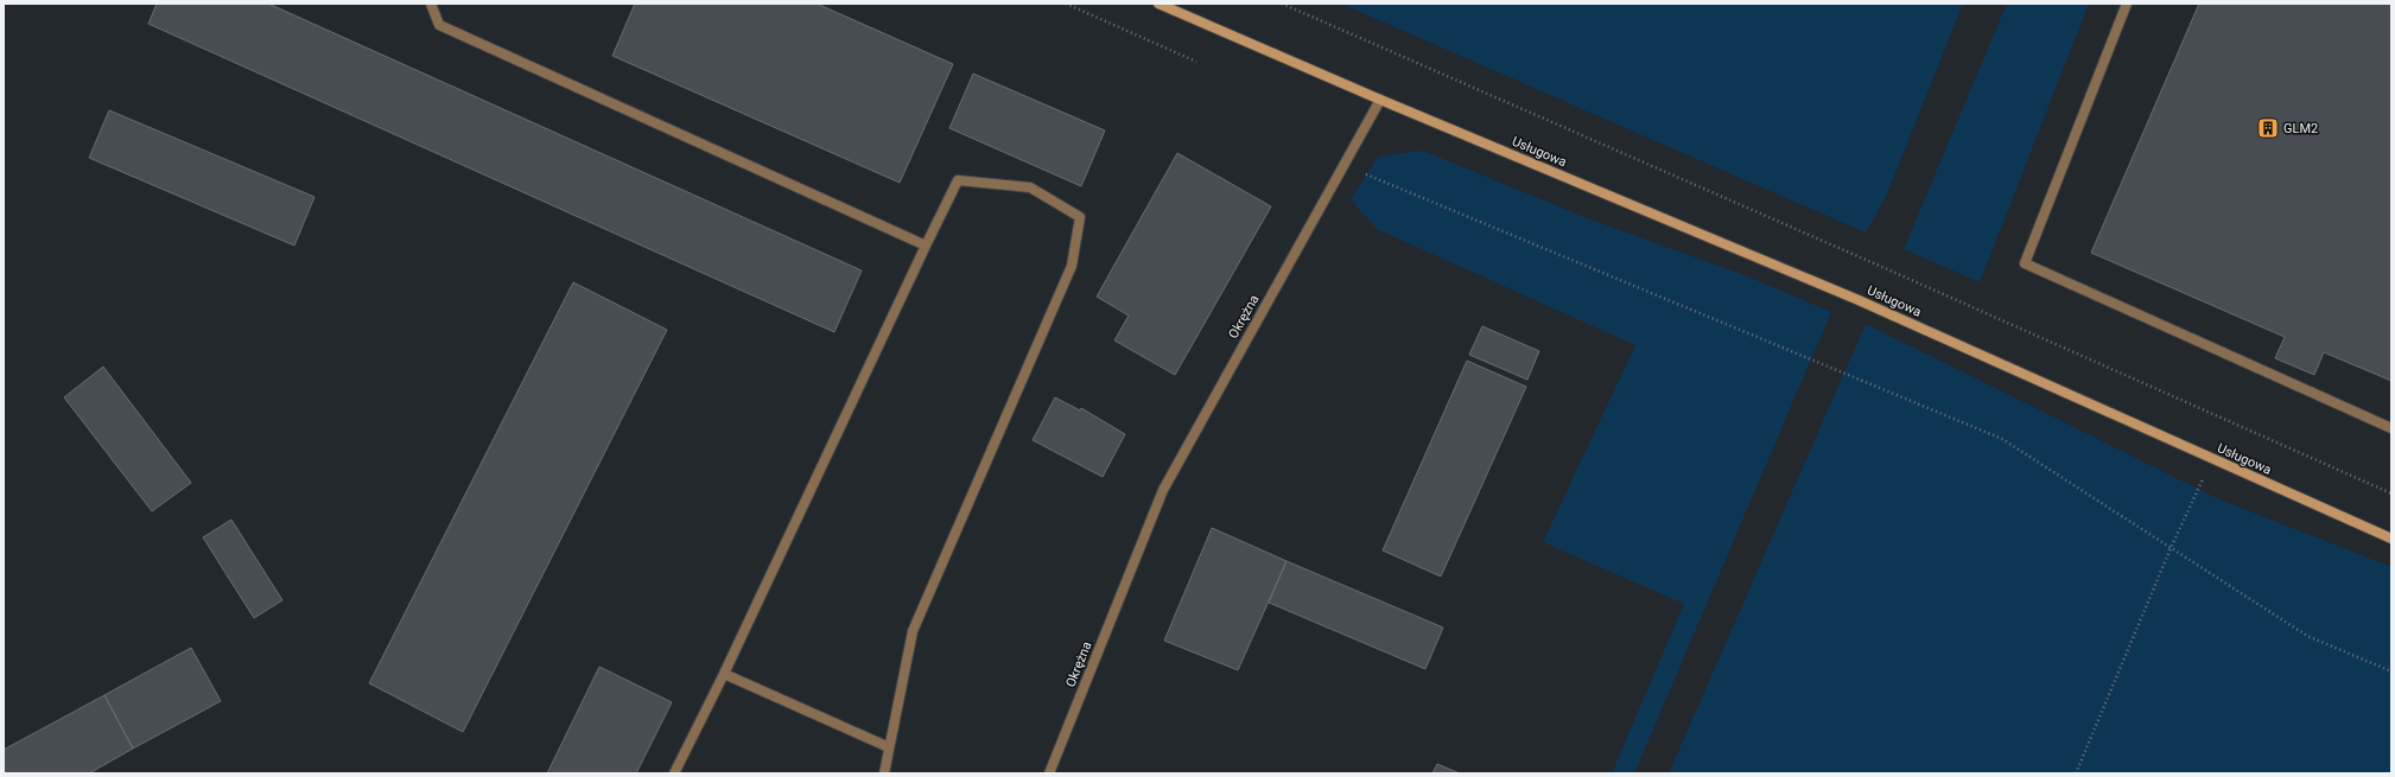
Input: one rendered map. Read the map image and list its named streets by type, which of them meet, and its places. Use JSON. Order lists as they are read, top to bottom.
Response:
{
  "streets": {
    "street": ["Usługowa", "Okrężna"]
  },
  "crossings": [
    ["Usługowa", "Okrężna"]
  ],
  "places": {
    "building": ["GLM2"]
  }
}
